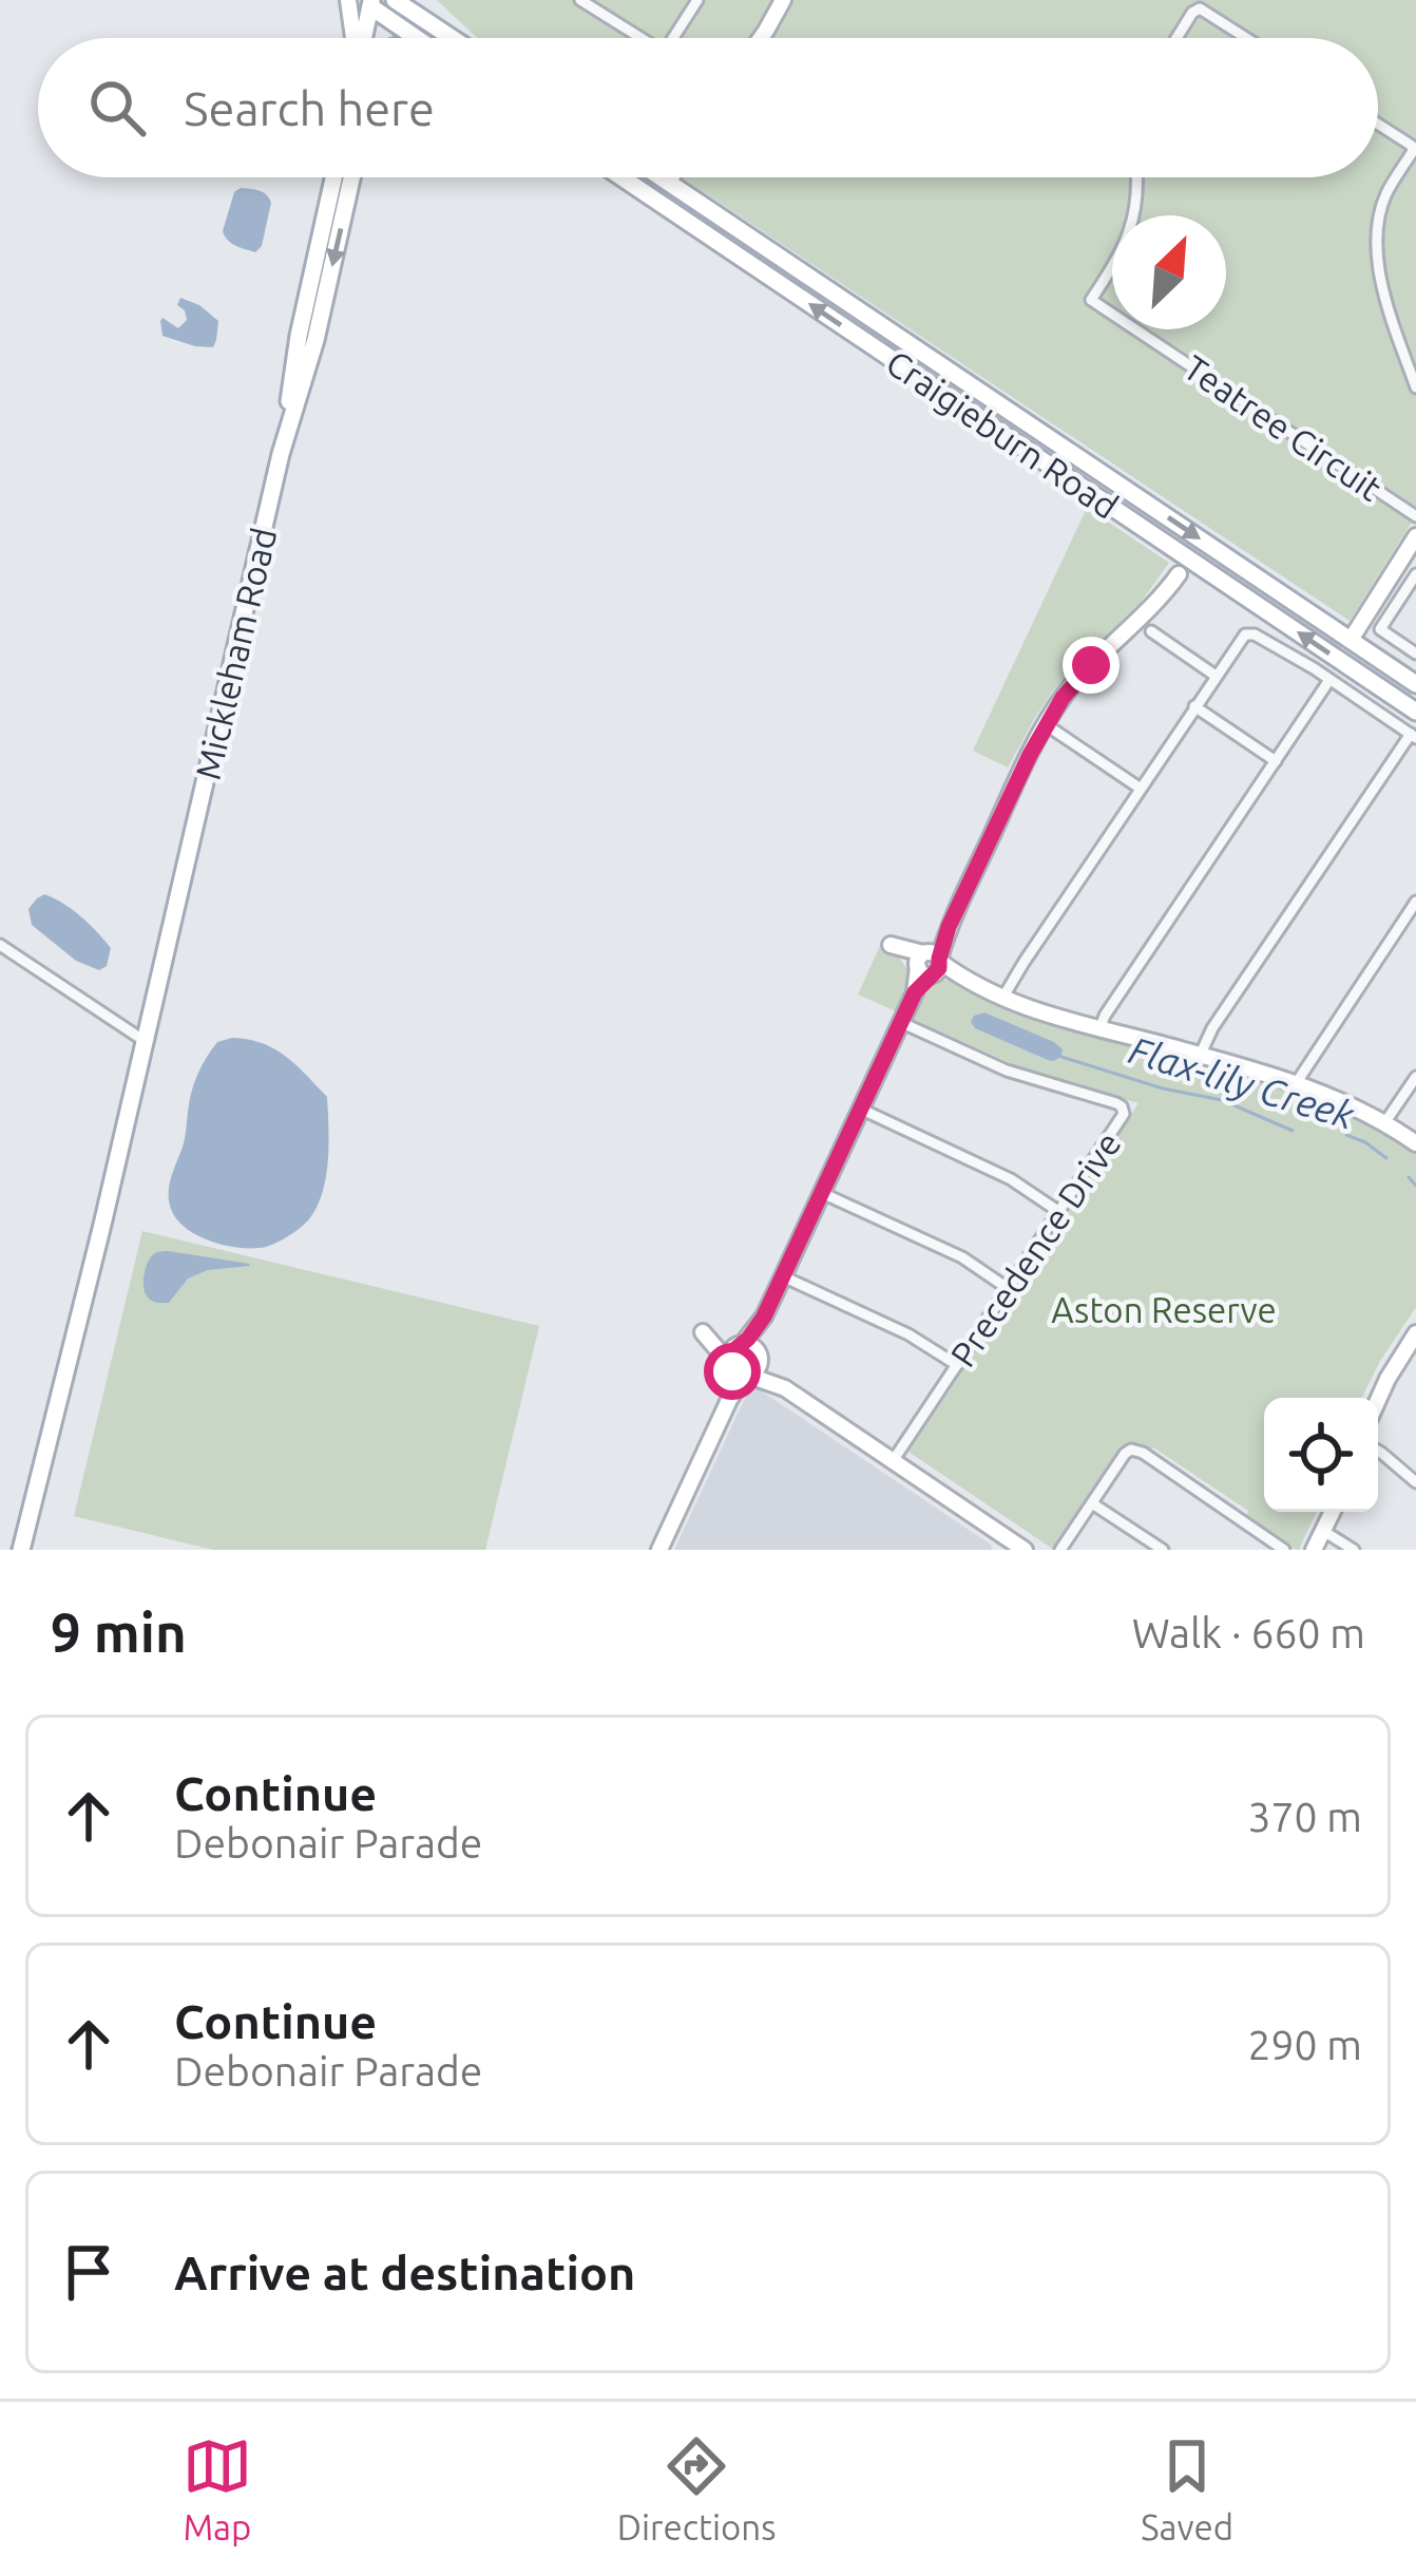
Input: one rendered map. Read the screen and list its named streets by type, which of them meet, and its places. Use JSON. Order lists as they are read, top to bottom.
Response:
{
  "streets": {
    "main road": ["Craigieburn Road", "Mickleham Road"],
    "street": ["Teatree Circuit", "Precedence Drive"]
  },
  "water": ["Flax-lily Creek"],
  "parks": ["Aston Reserve"],
  "north": "top right",
  "page": {
    "search": "Search here",
    "heading": ["9 min", "Walk · 660 m"],
    "list": [
      ["Continue", "Debonair Parade", "370 m"],
      ["Continue", "Debonair Parade", "290 m"],
      "Arrive at destination"
    ],
    "nav": ["Map", "Directions", "Saved"]
  }
}
